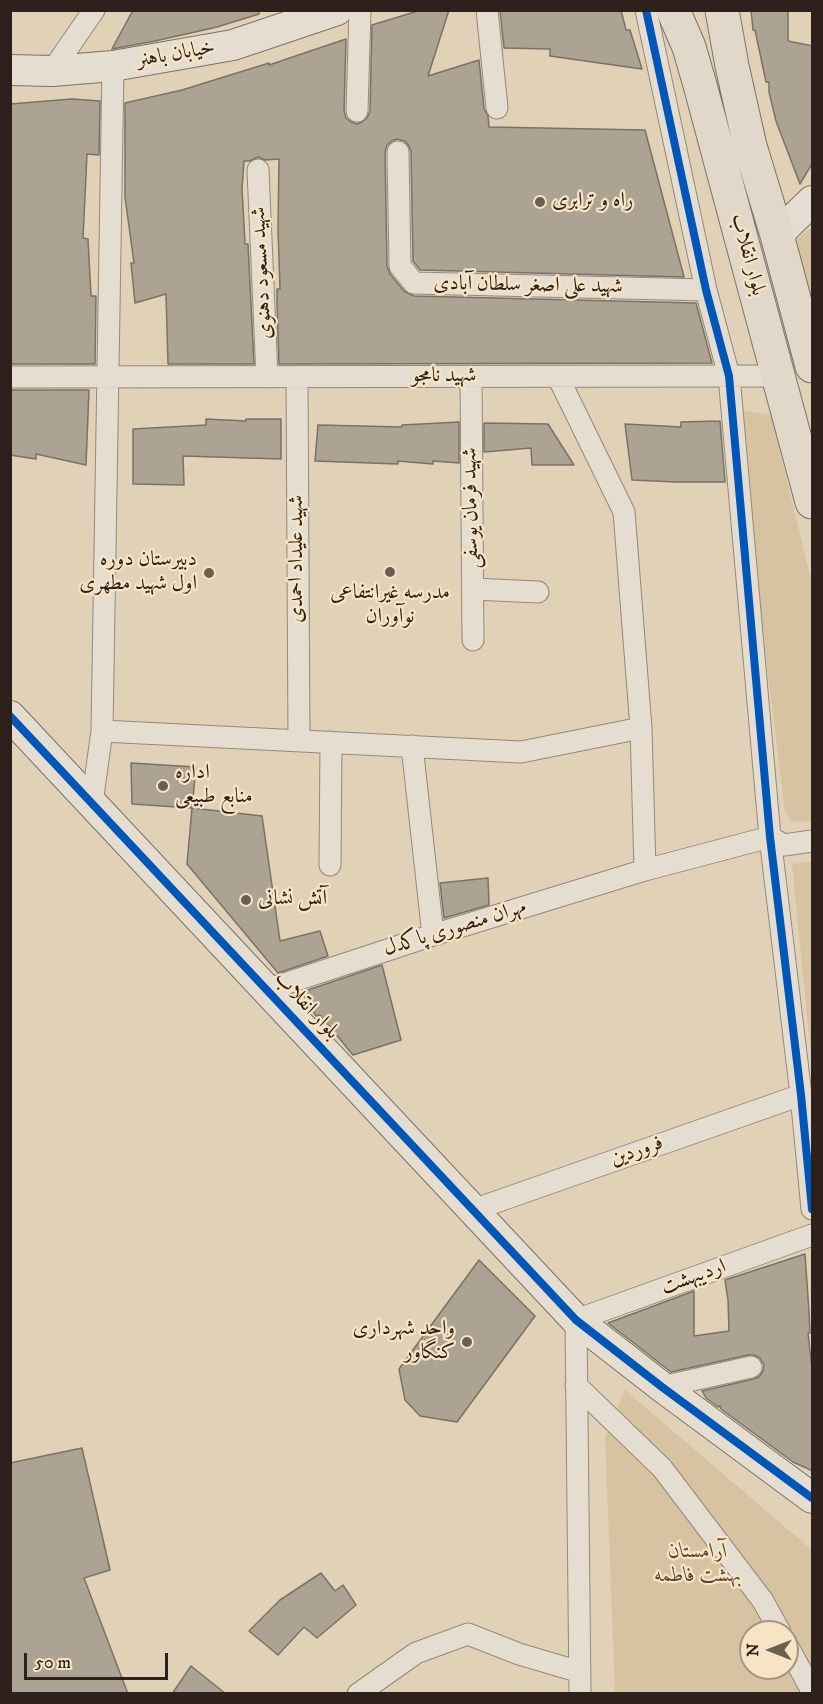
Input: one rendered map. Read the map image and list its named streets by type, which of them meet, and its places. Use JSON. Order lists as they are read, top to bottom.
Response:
{
  "streets": {
    "main road": ["بلوار انقلاب"],
    "street": [
      "خیابان باهنر",
      "شهید مسعود دهنوی",
      "شهید علی اصغر سلطان آبادی",
      "شهید نامجو",
      "شهید فرمان یوسفی",
      "شهید علیداد احمدی",
      "مهران منصوری پاکدل",
      "فروردین",
      "اردیبهشت"
    ]
  },
  "crossings": [
    ["بلوار انقلاب", "شهید نامجو"],
    ["بلوار انقلاب", "مهران منصوری پاکدل"],
    ["بلوار انقلاب", "فروردین"],
    ["بلوار انقلاب", "اردیبهشت"],
    ["شهید مسعود دهنوی", "شهید نامجو"],
    ["شهید نامجو", "شهید فرمان یوسفی"],
    ["شهید نامجو", "شهید علیداد احمدی"]
  ],
  "parks": ["آرامستان بهشت فاطمه"],
  "places": [
    "راه و ترابری",
    "مدرسه غیرانتفاعی نوآوران",
    "دبیرستان دوره اول شهید مطهری",
    "اداره منابع طبیعی",
    "آتش نشانی",
    "واحد شهرداری کنگاور"
  ],
  "scale_bar": "50 m",
  "north": "left"
}
